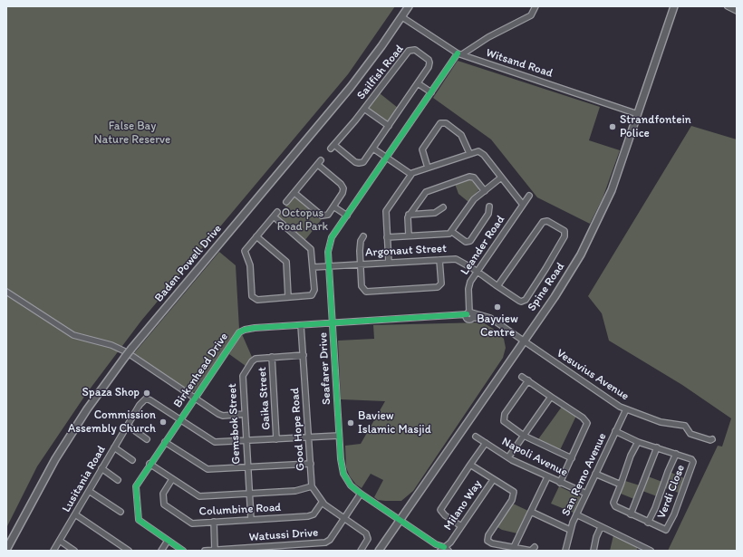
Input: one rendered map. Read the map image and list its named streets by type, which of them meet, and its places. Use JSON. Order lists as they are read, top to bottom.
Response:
{
  "streets": {
    "main road": ["Baden Powell Drive", "Spine Road"],
    "street": [
      "Witsand Road",
      "Sailfish Road",
      "Leander Road",
      "Argonaut Street",
      "Seafarer Drive",
      "Birkenhead Drive",
      "Vesuvius Avenue",
      "Gaika Street",
      "Gemsbok Street",
      "Good Hope Road",
      "Napoli Avenue",
      "San Remo Avenue",
      "Lusitania Road",
      "Verdi Close",
      "Milano Way",
      "Columbine Road",
      "Watussi Drive"
    ]
  },
  "crossings": [
    ["Witsand Road", "Baden Powell Drive"],
    ["Witsand Road", "Spine Road"],
    ["Witsand Road", "Seafarer Drive"],
    ["Leander Road", "Argonaut Street"],
    ["Leander Road", "Birkenhead Drive"],
    ["Argonaut Street", "Seafarer Drive"],
    ["Spine Road", "Seafarer Drive"],
    ["Spine Road", "Birkenhead Drive"],
    ["Spine Road", "Vesuvius Avenue"],
    ["Seafarer Drive", "Birkenhead Drive"],
    ["Seafarer Drive", "Milano Way"],
    ["Seafarer Drive", "Watussi Drive"],
    ["Birkenhead Drive", "Vesuvius Avenue"],
    ["Birkenhead Drive", "Good Hope Road"],
    ["Birkenhead Drive", "Lusitania Road"],
    ["Vesuvius Avenue", "San Remo Avenue"],
    ["Gaika Street", "Gemsbok Street"],
    ["Gemsbok Street", "Good Hope Road"],
    ["Gemsbok Street", "Columbine Road"],
    ["Good Hope Road", "Columbine Road"],
    ["Good Hope Road", "Watussi Drive"],
    ["Napoli Avenue", "San Remo Avenue"],
    ["San Remo Avenue", "Verdi Close"]
  ],
  "parks": ["False Bay Nature Reserve", "Octopus Road Park"],
  "places": [
    "Strandfontein Police",
    "Bayview Centre",
    "Spaza Shop",
    "Commission Assembly Church",
    "Baview Islamic Masjid"
  ]
}
